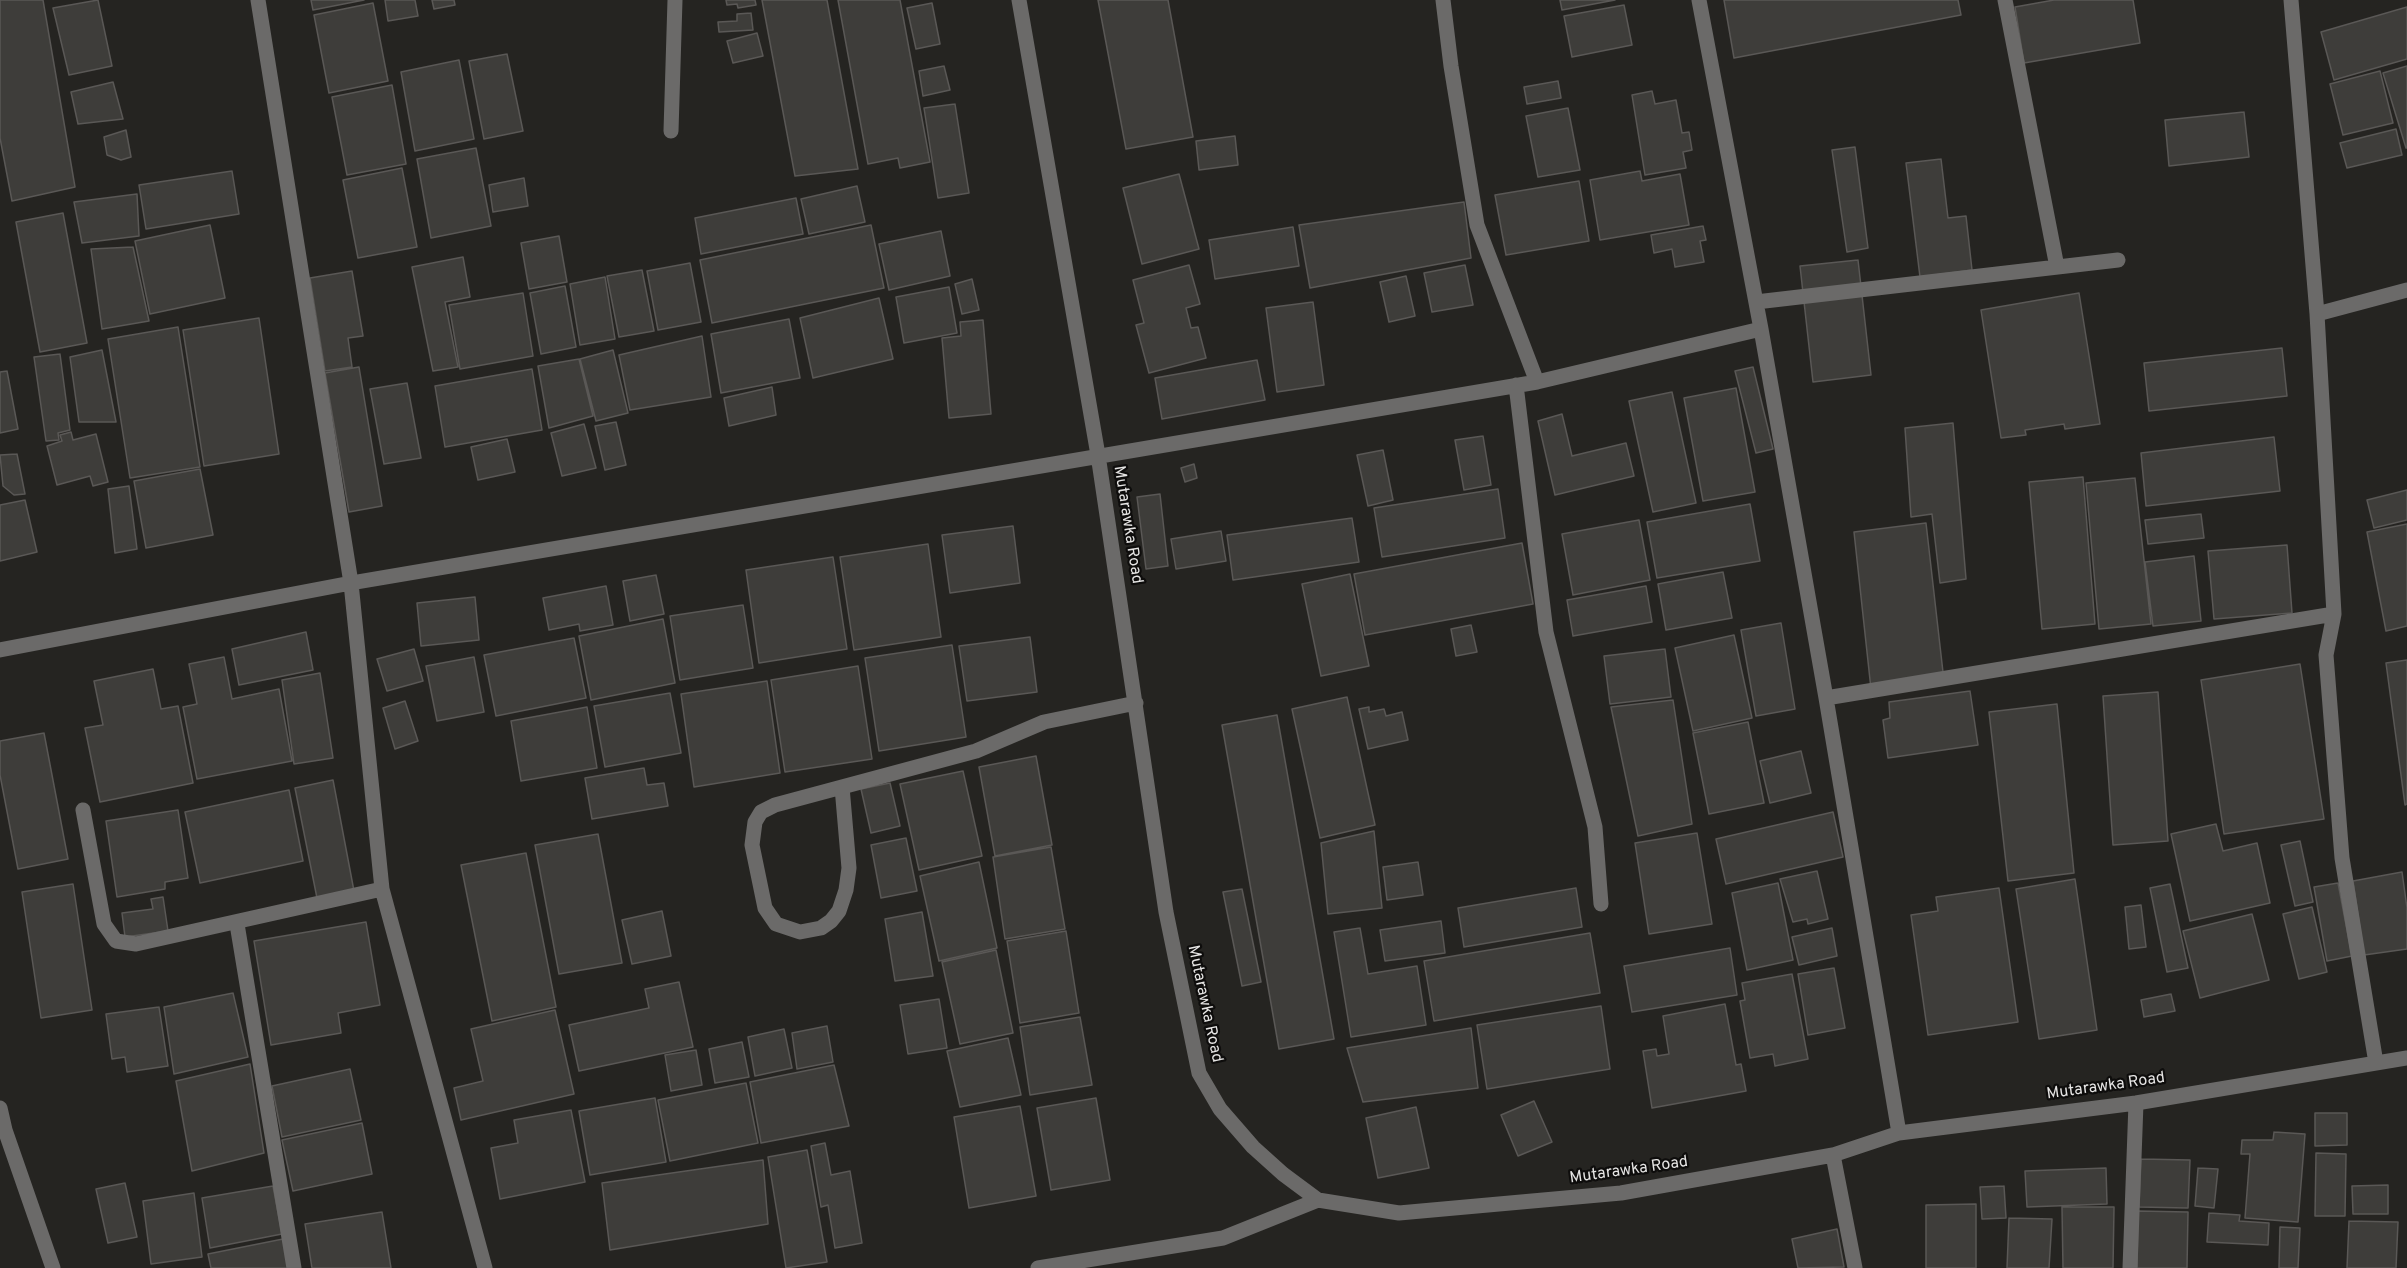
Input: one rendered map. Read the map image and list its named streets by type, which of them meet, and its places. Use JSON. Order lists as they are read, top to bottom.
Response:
{
  "streets": {
    "street": ["Mutarawka Road"]
  }
}
